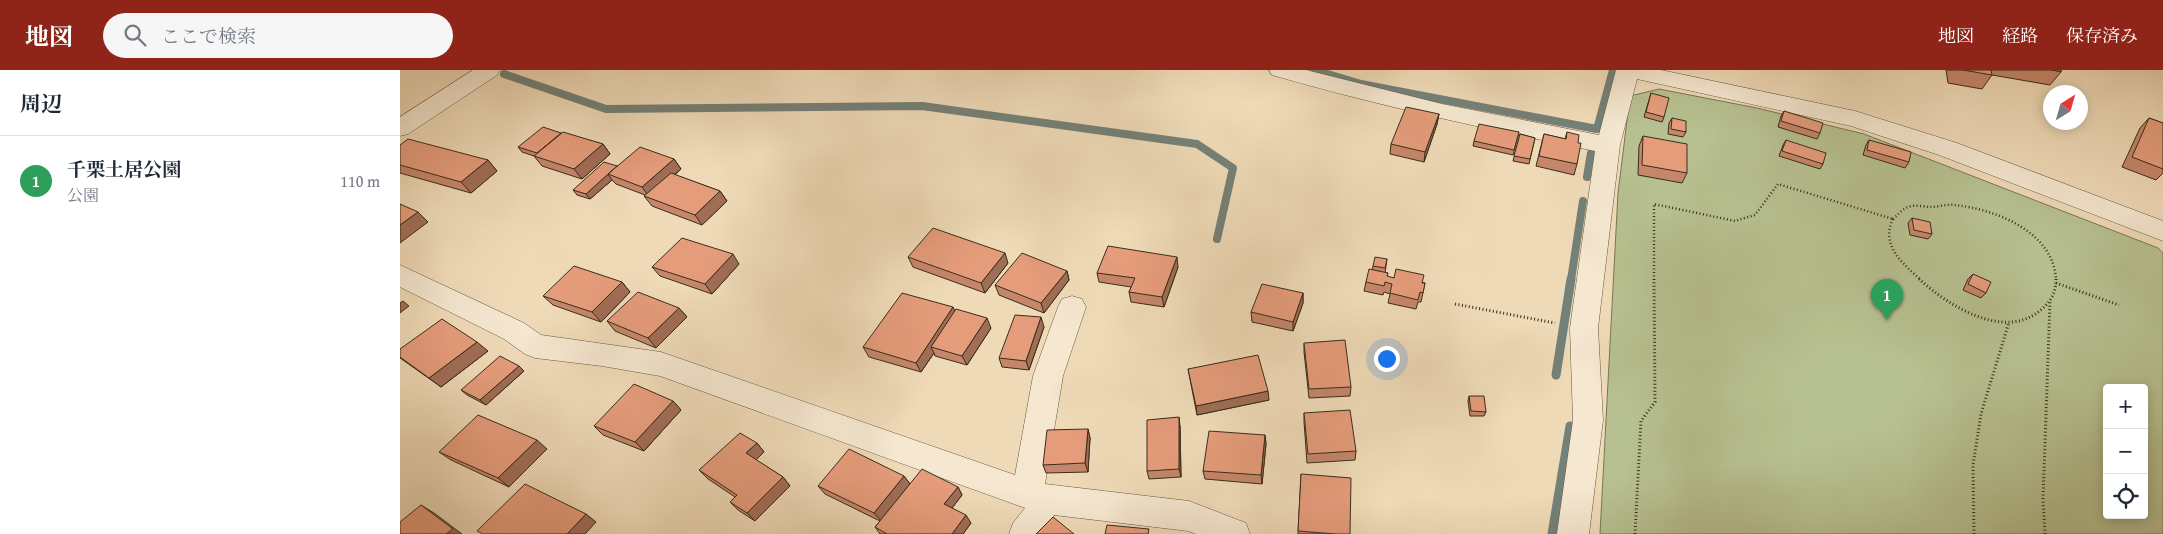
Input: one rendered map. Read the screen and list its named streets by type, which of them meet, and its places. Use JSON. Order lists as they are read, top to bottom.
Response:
{
  "north": "top right",
  "page": {
    "header": "地図",
    "search": "ここで検索",
    "nav": ["地図", "経路", "保存済み"],
    "heading": "周辺",
    "list": [
      {
        "mark": "1",
        "name": "千栗土居公園",
        "note": "公園",
        "value": "110 m"
      }
    ],
    "pins": "1",
    "map_buttons": ["+", "−"]
  }
}
